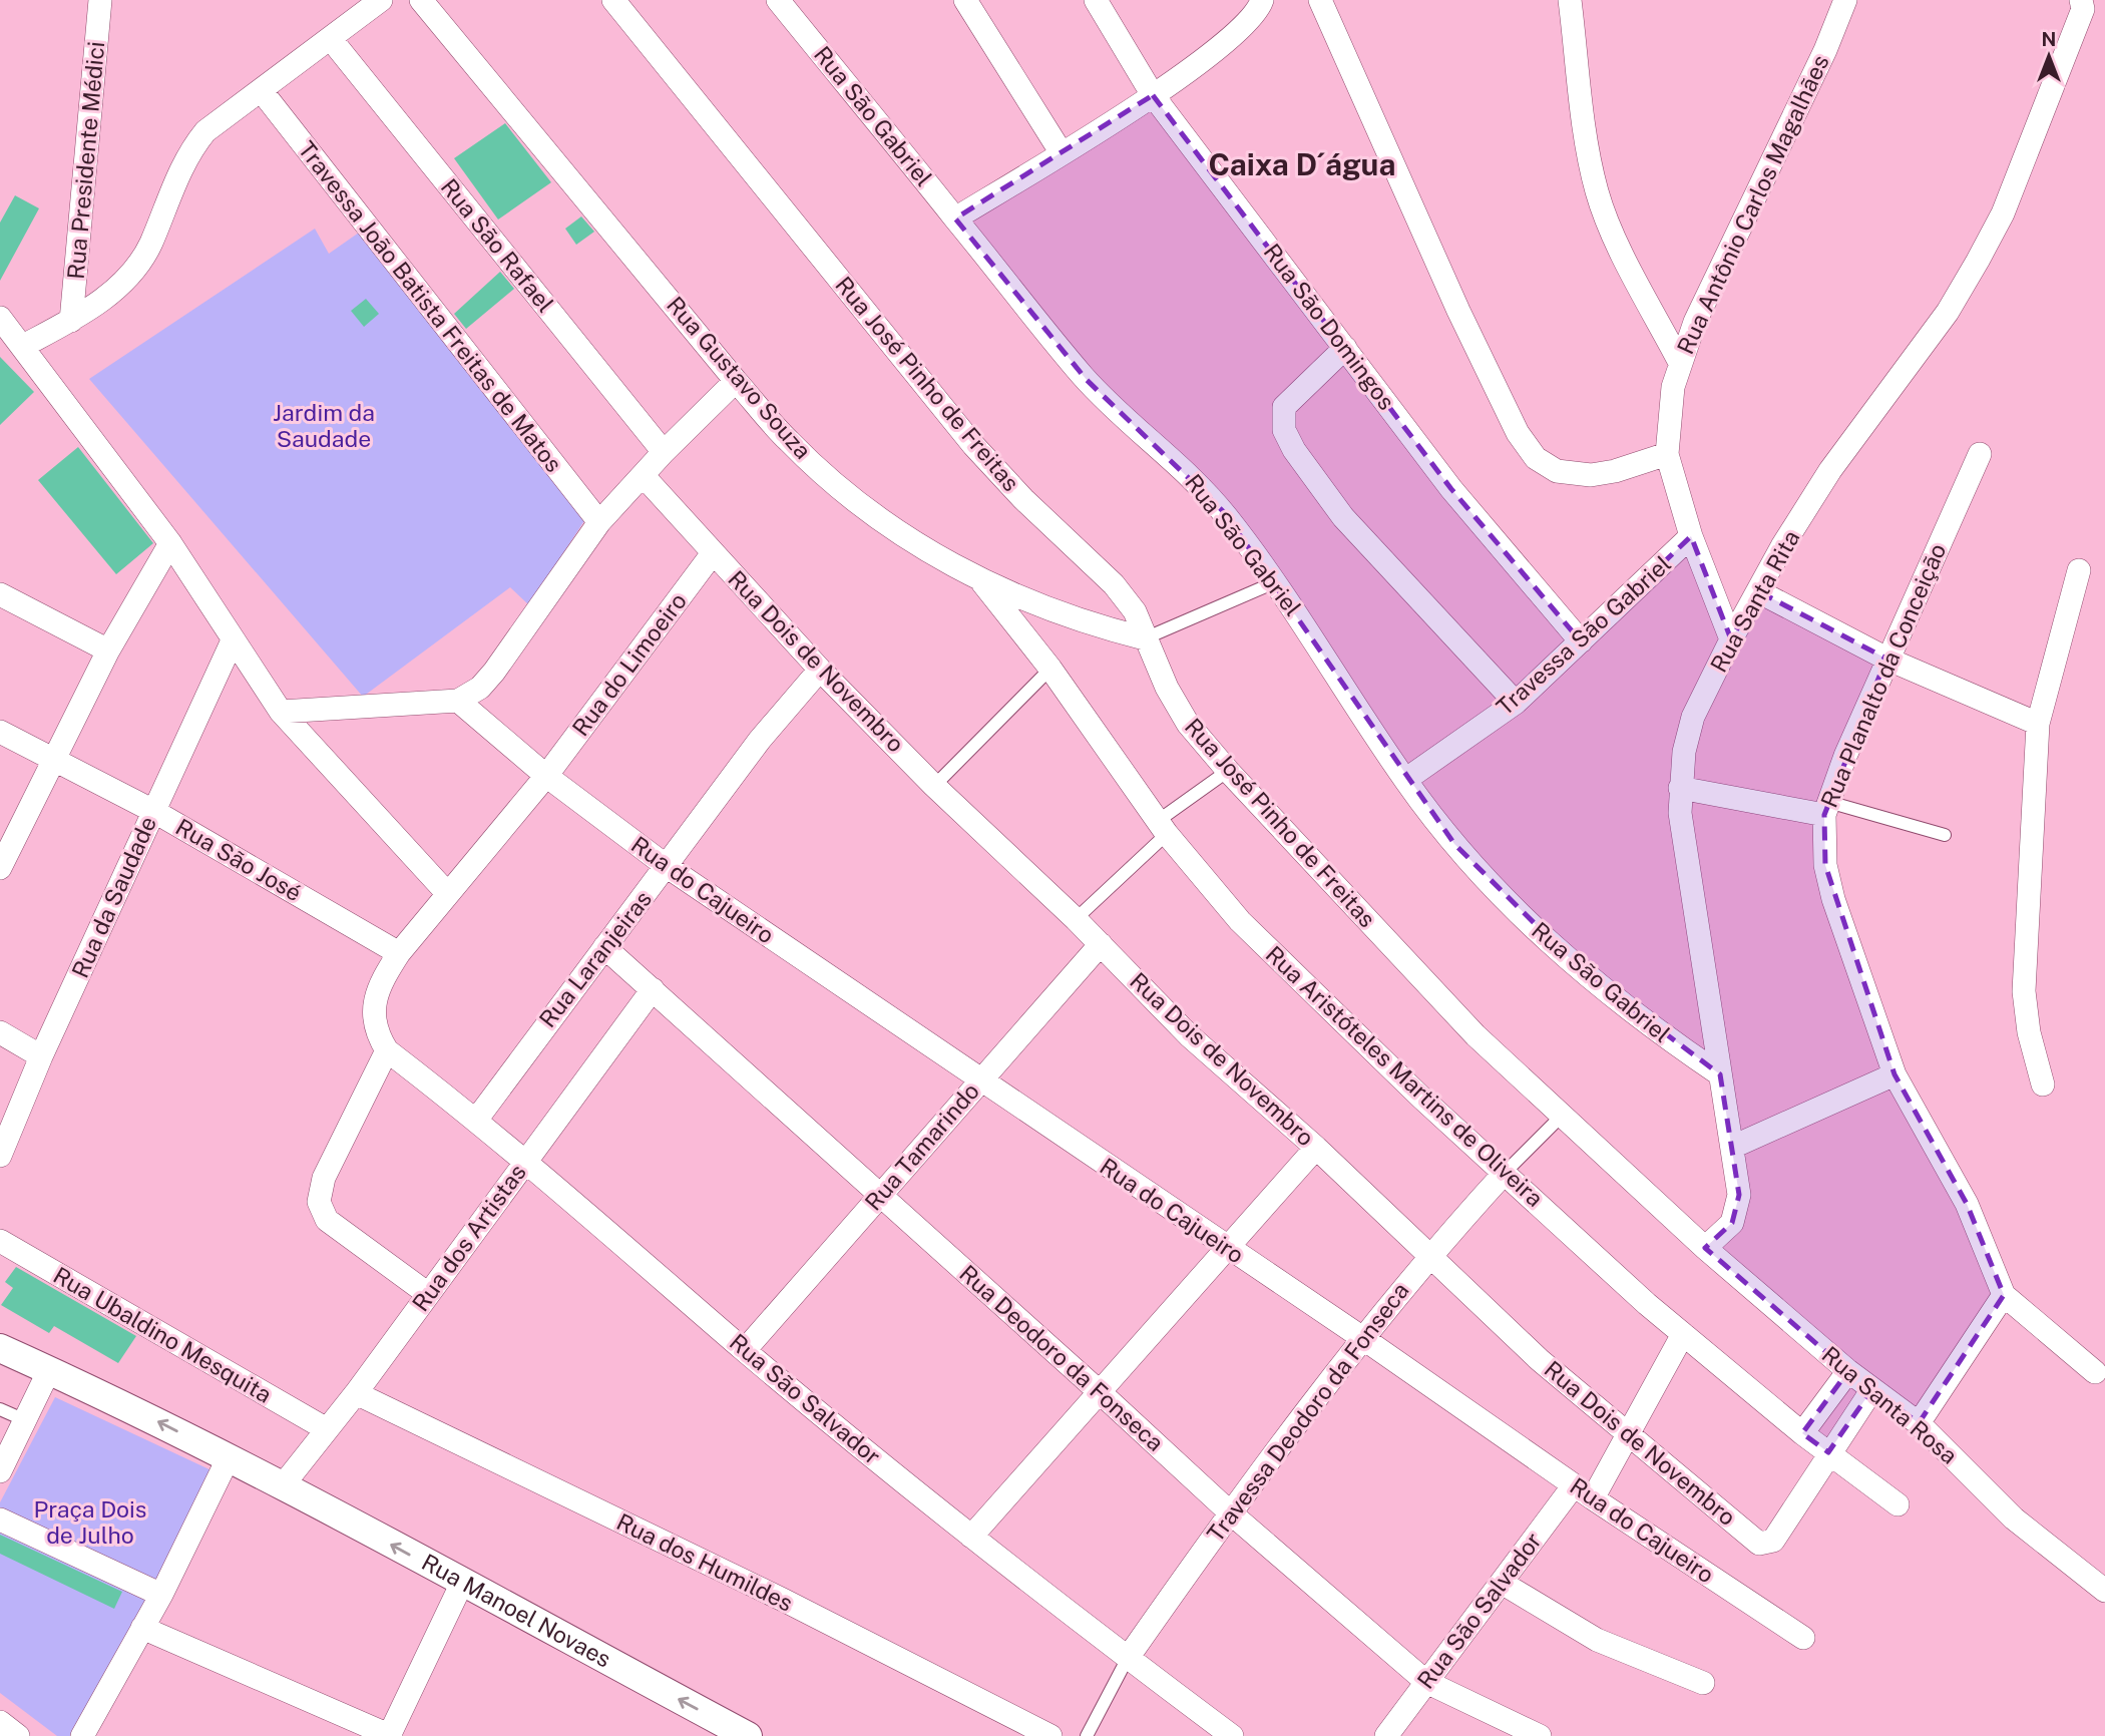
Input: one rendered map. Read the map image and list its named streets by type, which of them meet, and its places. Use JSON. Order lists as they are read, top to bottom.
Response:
{
  "streets": {
    "street": [
      "Rua São Gabriel",
      "Rua Presidente Médici",
      "Rua Antônio Carlos Magalhães",
      "Rua São Rafael",
      "Travessa João Batista Freitas de Matos",
      "Rua São Domingos",
      "Rua Gustavo Souza",
      "Rua José Pinho de Freitas",
      "Rua Santa Rita",
      "Travessa São Gabriel",
      "Rua Dois de Novembro",
      "Rua do Limoeiro",
      "Rua Planalto da Conceição",
      "Rua São José",
      "Rua do Cajueiro",
      "Rua da Saudade",
      "Rua Laranjeiras",
      "Rua Aristóteles Martins de Oliveira",
      "Rua Tamarindo",
      "Rua dos Artistas",
      "Rua Ubaldino Mesquita",
      "Rua Deodoro da Fonseca",
      "Rua São Salvador",
      "Rua Santa Rosa",
      "Travessa Deodoro da Fonseca",
      "Rua dos Humildes",
      "Rua Manoel Novaes"
    ]
  },
  "crossings": [
    ["Rua São Gabriel", "Rua Santa Rita"],
    ["Rua São Gabriel", "Travessa São Gabriel"],
    ["Rua Antônio Carlos Magalhães", "Rua Santa Rita"],
    ["Rua Antônio Carlos Magalhães", "Travessa São Gabriel"],
    ["Rua São Domingos", "Travessa São Gabriel"],
    ["Rua Gustavo Souza", "Rua José Pinho de Freitas"],
    ["Rua Gustavo Souza", "Rua Aristóteles Martins de Oliveira"],
    ["Rua José Pinho de Freitas", "Rua Santa Rita"],
    ["Rua José Pinho de Freitas", "Rua Santa Rosa"],
    ["Rua José Pinho de Freitas", "Travessa Deodoro da Fonseca"],
    ["Rua Santa Rita", "Rua Santa Rosa"],
    ["Rua Dois de Novembro", "Rua do Limoeiro"],
    ["Rua Dois de Novembro", "Rua Laranjeiras"],
    ["Rua Dois de Novembro", "Rua Aristóteles Martins de Oliveira"],
    ["Rua Dois de Novembro", "Rua Tamarindo"],
    ["Rua Dois de Novembro", "Rua São Salvador"],
    ["Rua Dois de Novembro", "Travessa Deodoro da Fonseca"],
    ["Rua do Limoeiro", "Rua do Cajueiro"],
    ["Rua São José", "Rua da Saudade"],
    ["Rua do Cajueiro", "Rua Laranjeiras"],
    ["Rua do Cajueiro", "Rua Tamarindo"],
    ["Rua do Cajueiro", "Rua São Salvador"],
    ["Rua do Cajueiro", "Travessa Deodoro da Fonseca"],
    ["Rua Laranjeiras", "Rua Deodoro da Fonseca"],
    ["Rua Laranjeiras", "Rua São Salvador"],
    ["Rua Aristóteles Martins de Oliveira", "Rua São Salvador"],
    ["Rua Aristóteles Martins de Oliveira", "Travessa Deodoro da Fonseca"],
    ["Rua Tamarindo", "Rua Deodoro da Fonseca"],
    ["Rua Tamarindo", "Rua São Salvador"],
    ["Rua dos Artistas", "Rua Ubaldino Mesquita"],
    ["Rua dos Artistas", "Rua Deodoro da Fonseca"],
    ["Rua dos Artistas", "Rua São Salvador"],
    ["Rua dos Artistas", "Rua dos Humildes"],
    ["Rua dos Artistas", "Rua Manoel Novaes"],
    ["Rua Deodoro da Fonseca", "Rua São Salvador"],
    ["Rua Deodoro da Fonseca", "Travessa Deodoro da Fonseca"],
    ["Rua São Salvador", "Travessa Deodoro da Fonseca"]
  ],
  "districts": ["Caixa D´água"],
  "parks": ["Jardim da Saudade", "Praça Dois de Julho"],
  "north": "top"
}
